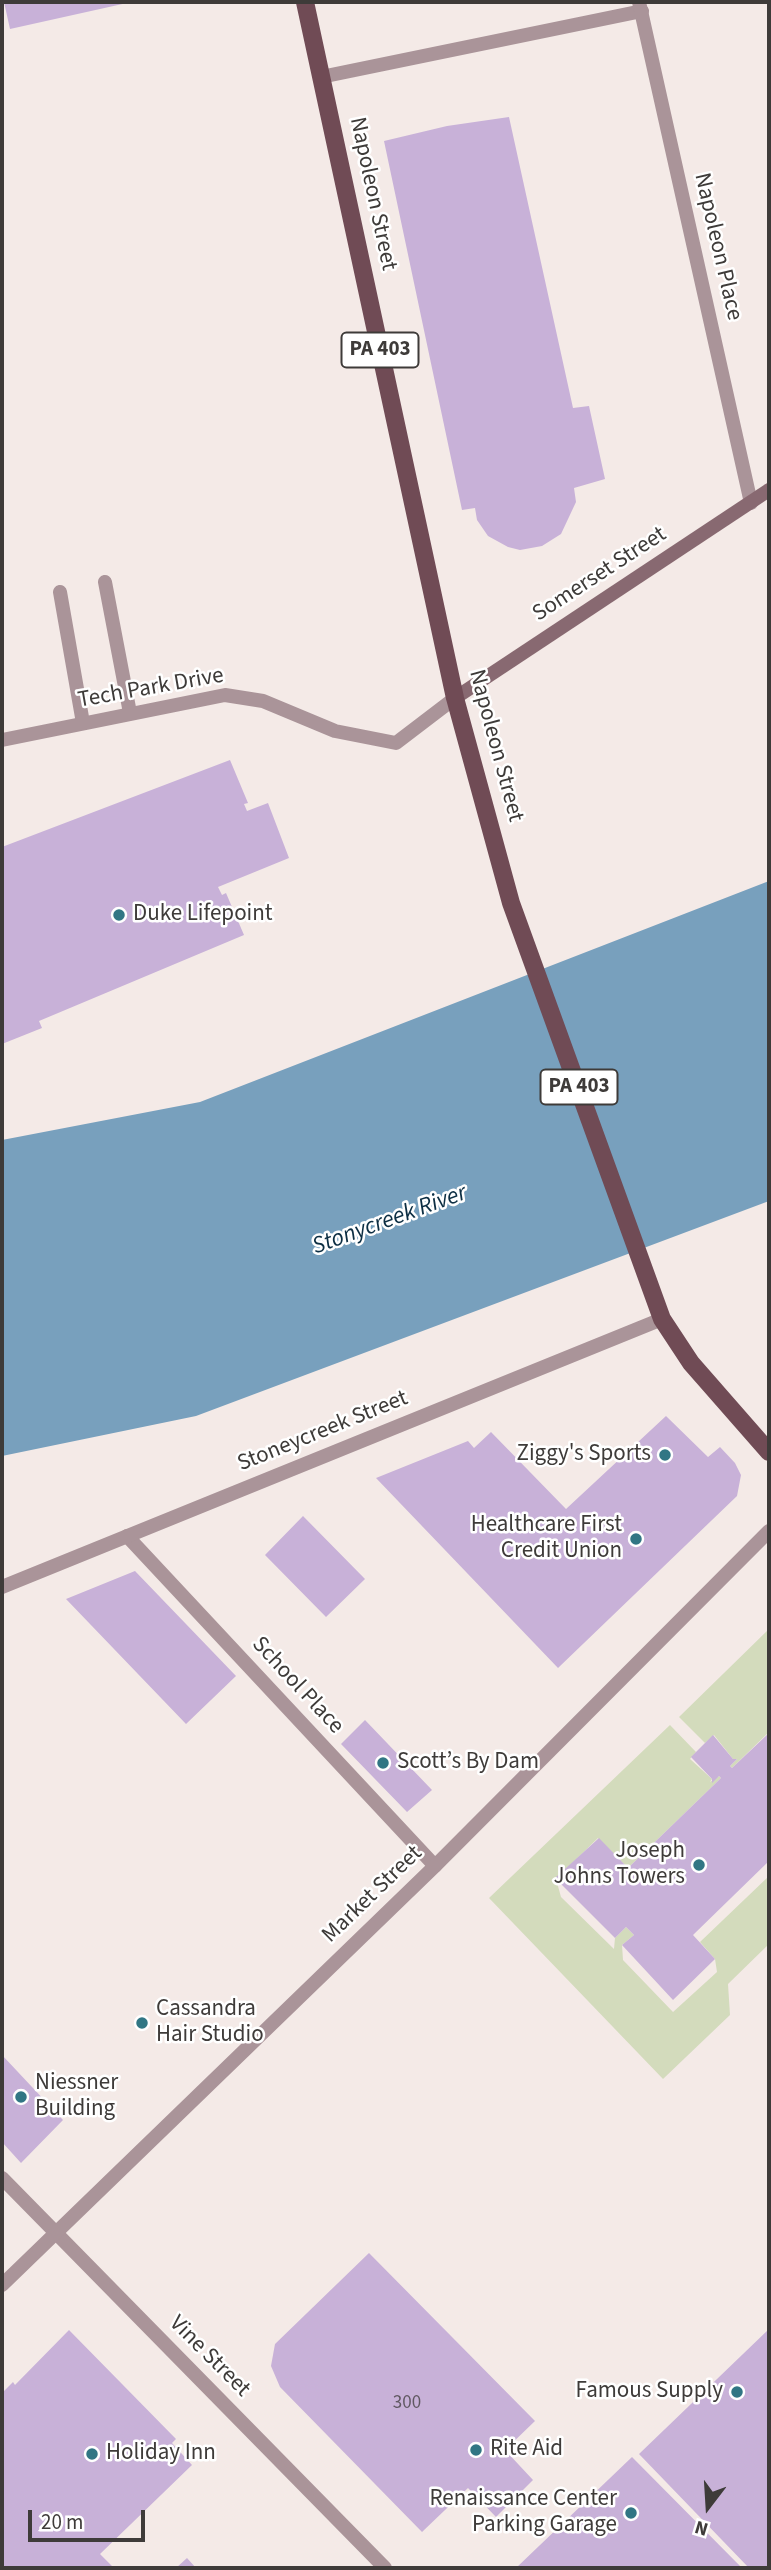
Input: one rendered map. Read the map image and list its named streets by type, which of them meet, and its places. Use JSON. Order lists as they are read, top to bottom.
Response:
{
  "streets": {
    "main road": ["Napoleon Street", "PA 403", "Somerset Street"],
    "street": [
      "Napoleon Place",
      "Tech Park Drive",
      "Stoneycreek Street",
      "School Place",
      "Market Street",
      "Vine Street"
    ]
  },
  "crossings": [
    ["Napoleon Street", "Somerset Street"],
    ["Napoleon Street", "Tech Park Drive"],
    ["Napoleon Street", "Stoneycreek Street"],
    ["Napoleon Place", "Somerset Street"],
    ["Somerset Street", "Tech Park Drive"],
    ["Stoneycreek Street", "School Place"],
    ["School Place", "Market Street"],
    ["Market Street", "Vine Street"]
  ],
  "water": ["Stonycreek River"],
  "places": [
    "Duke Lifepoint",
    "Ziggy's Sports",
    "Healthcare First Credit Union",
    "Scott’s By Dam",
    "Joseph Johns Towers",
    "Cassandra Hair Studio",
    "Niessner Building",
    "Famous Supply",
    "Rite Aid",
    "Holiday Inn",
    "Renaissance Center Parking Garage"
  ],
  "house_numbers": ["300"],
  "scale_bar": "20 m",
  "north": "bottom"
}
